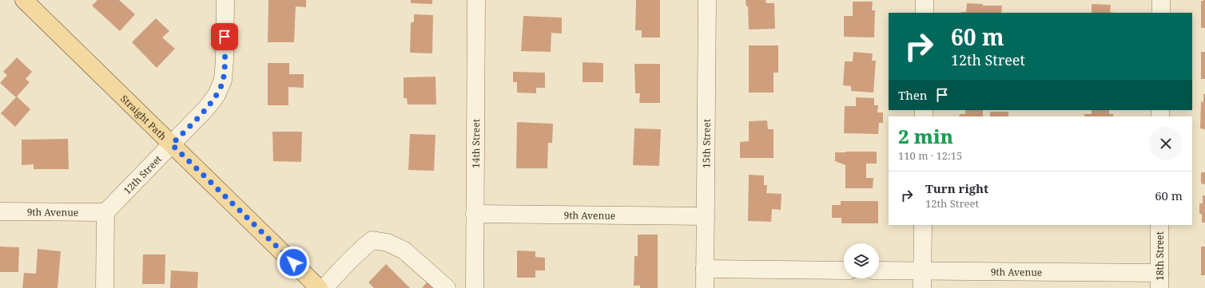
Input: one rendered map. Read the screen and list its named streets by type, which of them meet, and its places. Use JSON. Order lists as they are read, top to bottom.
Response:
{
  "streets": {
    "main road": ["Straight Path"],
    "street": [
      "14th Street",
      "15th Street",
      "12th Street",
      "9th Avenue",
      "18th Street"
    ]
  },
  "crossings": [
    ["Straight Path", "12th Street"],
    ["14th Street", "9th Avenue"],
    ["15th Street", "9th Avenue"],
    ["12th Street", "9th Avenue"],
    ["9th Avenue", "18th Street"]
  ],
  "page": {
    "turn": ["60 m", "12th Street"],
    "then": "Then",
    "heading": ["2 min", "110 m · 12:15"],
    "list": [
      {
        "name": "Turn right",
        "note": "12th Street",
        "value": "60 m"
      }
    ]
  }
}
